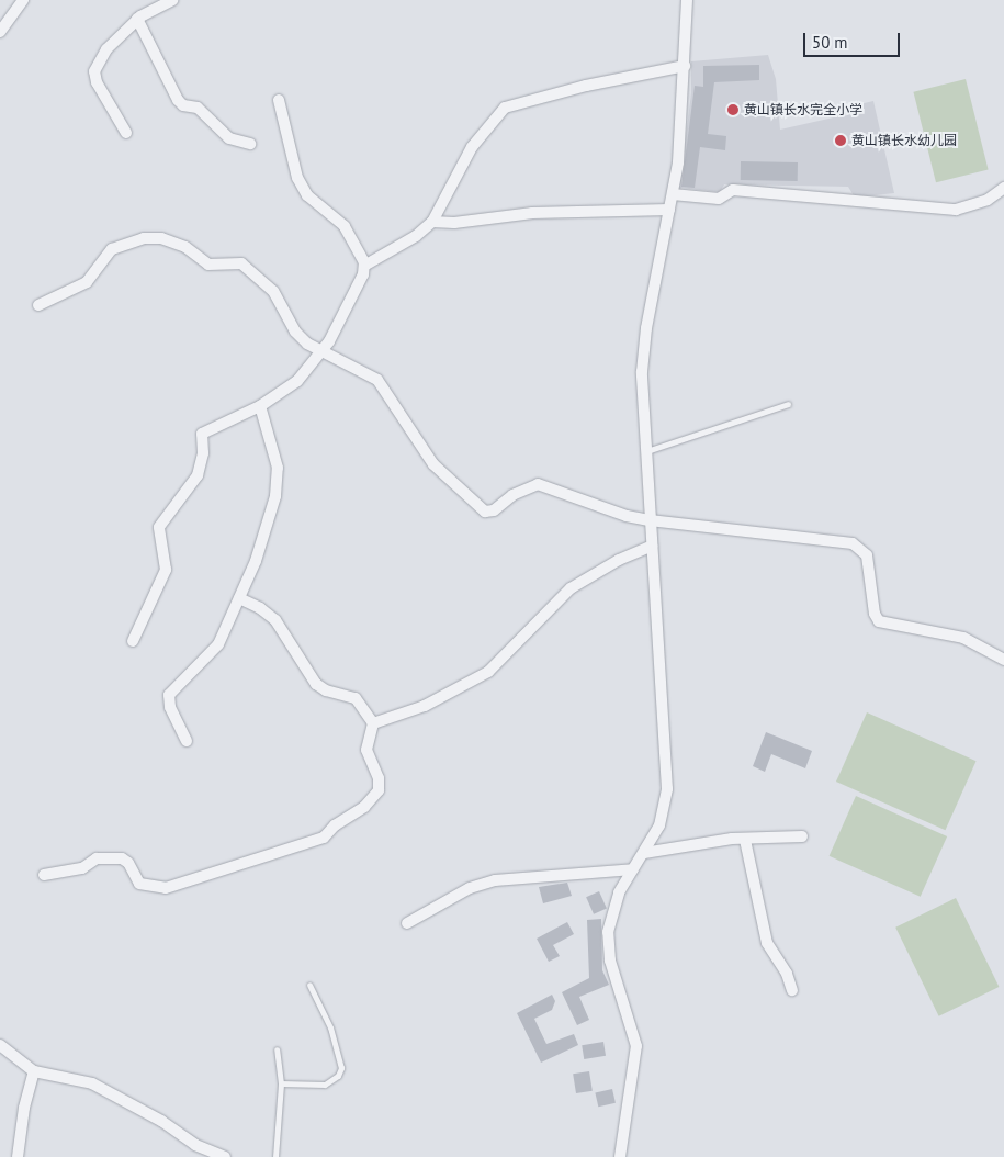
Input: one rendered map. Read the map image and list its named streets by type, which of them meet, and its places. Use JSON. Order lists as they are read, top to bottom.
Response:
{
  "places": ["黄山镇长水完全小学", "黄山镇长水幼儿园"],
  "scale_bar": "50 m"
}
